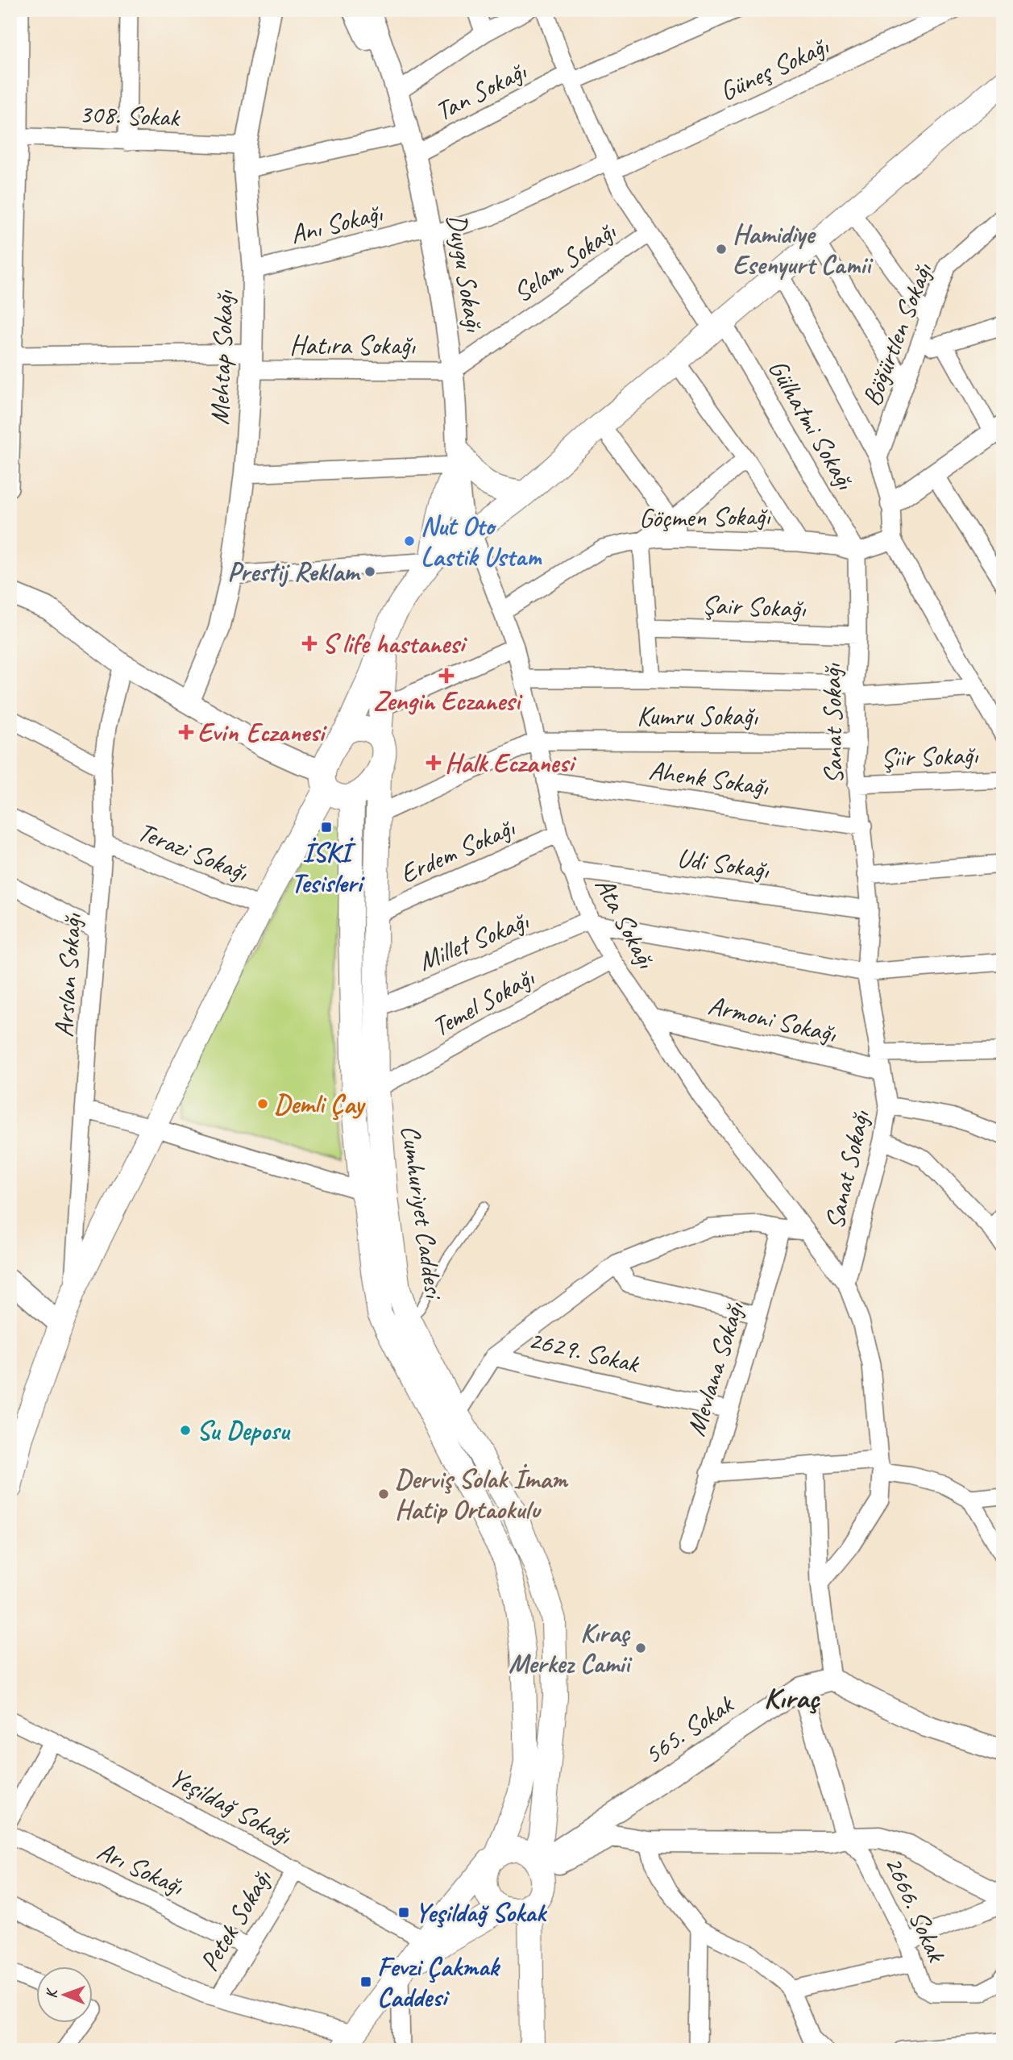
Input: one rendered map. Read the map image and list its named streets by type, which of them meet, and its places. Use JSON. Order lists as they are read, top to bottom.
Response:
{
  "streets": {
    "main road": ["Cumhuriyet Caddesi"],
    "street": [
      "Güneş Sokağı",
      "Tan Sokağı",
      "308. Sokak",
      "Anı Sokağı",
      "Selam Sokağı",
      "Duygu Sokağı",
      "Böğürtlen Sokağı",
      "Hatıra Sokağı",
      "Mehtap Sokağı",
      "Gülhatmi Sokağı",
      "Göçmen Sokağı",
      "Şair Sokağı",
      "Kumru Sokağı",
      "Sanat Sokağı",
      "Şiir Sokağı",
      "Ahenk Sokağı",
      "Erdem Sokağı",
      "Terazi Sokağı",
      "Udi Sokağı",
      "Ata Sokağı",
      "Millet Sokağı",
      "Arslan Sokağı",
      "Temel Sokağı",
      "Armoni Sokağı",
      "2629. Sokak",
      "Mevlana Sokağı",
      "565. Sokak",
      "Yeşildağ Sokağı",
      "Arı Sokağı",
      "2666. Sokak",
      "Petek Sokağı"
    ]
  },
  "crossings": [
    ["Güneş Sokağı", "Anı Sokağı"],
    ["Güneş Sokağı", "Duygu Sokağı"],
    ["Güneş Sokağı", "Gülhatmi Sokağı"],
    ["Tan Sokağı", "Duygu Sokağı"],
    ["Tan Sokağı", "Mehtap Sokağı"],
    ["Tan Sokağı", "Gülhatmi Sokağı"],
    ["308. Sokak", "Mehtap Sokağı"],
    ["Anı Sokağı", "Duygu Sokağı"],
    ["Anı Sokağı", "Mehtap Sokağı"],
    ["Selam Sokağı", "Duygu Sokağı"],
    ["Selam Sokağı", "Hatıra Sokağı"],
    ["Selam Sokağı", "Gülhatmi Sokağı"],
    ["Duygu Sokağı", "Hatıra Sokağı"],
    ["Duygu Sokağı", "Ata Sokağı"],
    ["Hatıra Sokağı", "Mehtap Sokağı"],
    ["Gülhatmi Sokağı", "Göçmen Sokağı"],
    ["Gülhatmi Sokağı", "Sanat Sokağı"],
    ["Göçmen Sokağı", "Sanat Sokağı"],
    ["Göçmen Sokağı", "Ata Sokağı"],
    ["Şair Sokağı", "Sanat Sokağı"],
    ["Kumru Sokağı", "Sanat Sokağı"],
    ["Kumru Sokağı", "Ata Sokağı"],
    ["Sanat Sokağı", "Şiir Sokağı"],
    ["Sanat Sokağı", "Ahenk Sokağı"],
    ["Sanat Sokağı", "Udi Sokağı"],
    ["Sanat Sokağı", "Ata Sokağı"],
    ["Sanat Sokağı", "Armoni Sokağı"],
    ["Ahenk Sokağı", "Ata Sokağı"],
    ["Erdem Sokağı", "Ata Sokağı"],
    ["Erdem Sokağı", "Cumhuriyet Caddesi"],
    ["Terazi Sokağı", "Arslan Sokağı"],
    ["Udi Sokağı", "Ata Sokağı"],
    ["Ata Sokağı", "Millet Sokağı"],
    ["Ata Sokağı", "Temel Sokağı"],
    ["Ata Sokağı", "Armoni Sokağı"],
    ["Millet Sokağı", "Cumhuriyet Caddesi"],
    ["Temel Sokağı", "Cumhuriyet Caddesi"],
    ["Cumhuriyet Caddesi", "2629. Sokak"],
    ["Cumhuriyet Caddesi", "565. Sokak"],
    ["2629. Sokak", "Mevlana Sokağı"],
    ["Yeşildağ Sokağı", "Petek Sokağı"],
    ["Arı Sokağı", "Petek Sokağı"]
  ],
  "districts": ["Kıraç"],
  "places": {
    "other": [
      "Hamidiye Esenyurt Camii",
      "Nut Oto Lastik Ustam",
      "Prestij Reklam",
      "Demli Çay",
      "Su Deposu",
      "Derviş Solak İmam Hatip Ortaokulu",
      "Kıraç Merkez Camii"
    ],
    "health": [
      "S life hastanesi",
      "Zengin Eczanesi",
      "Evin Eczanesi",
      "Halk Eczanesi"
    ],
    "transit": ["İSKİ Tesisleri", "Yeşildağ Sokak", "Fevzi Çakmak Caddesi"]
  },
  "north": "left"
}
